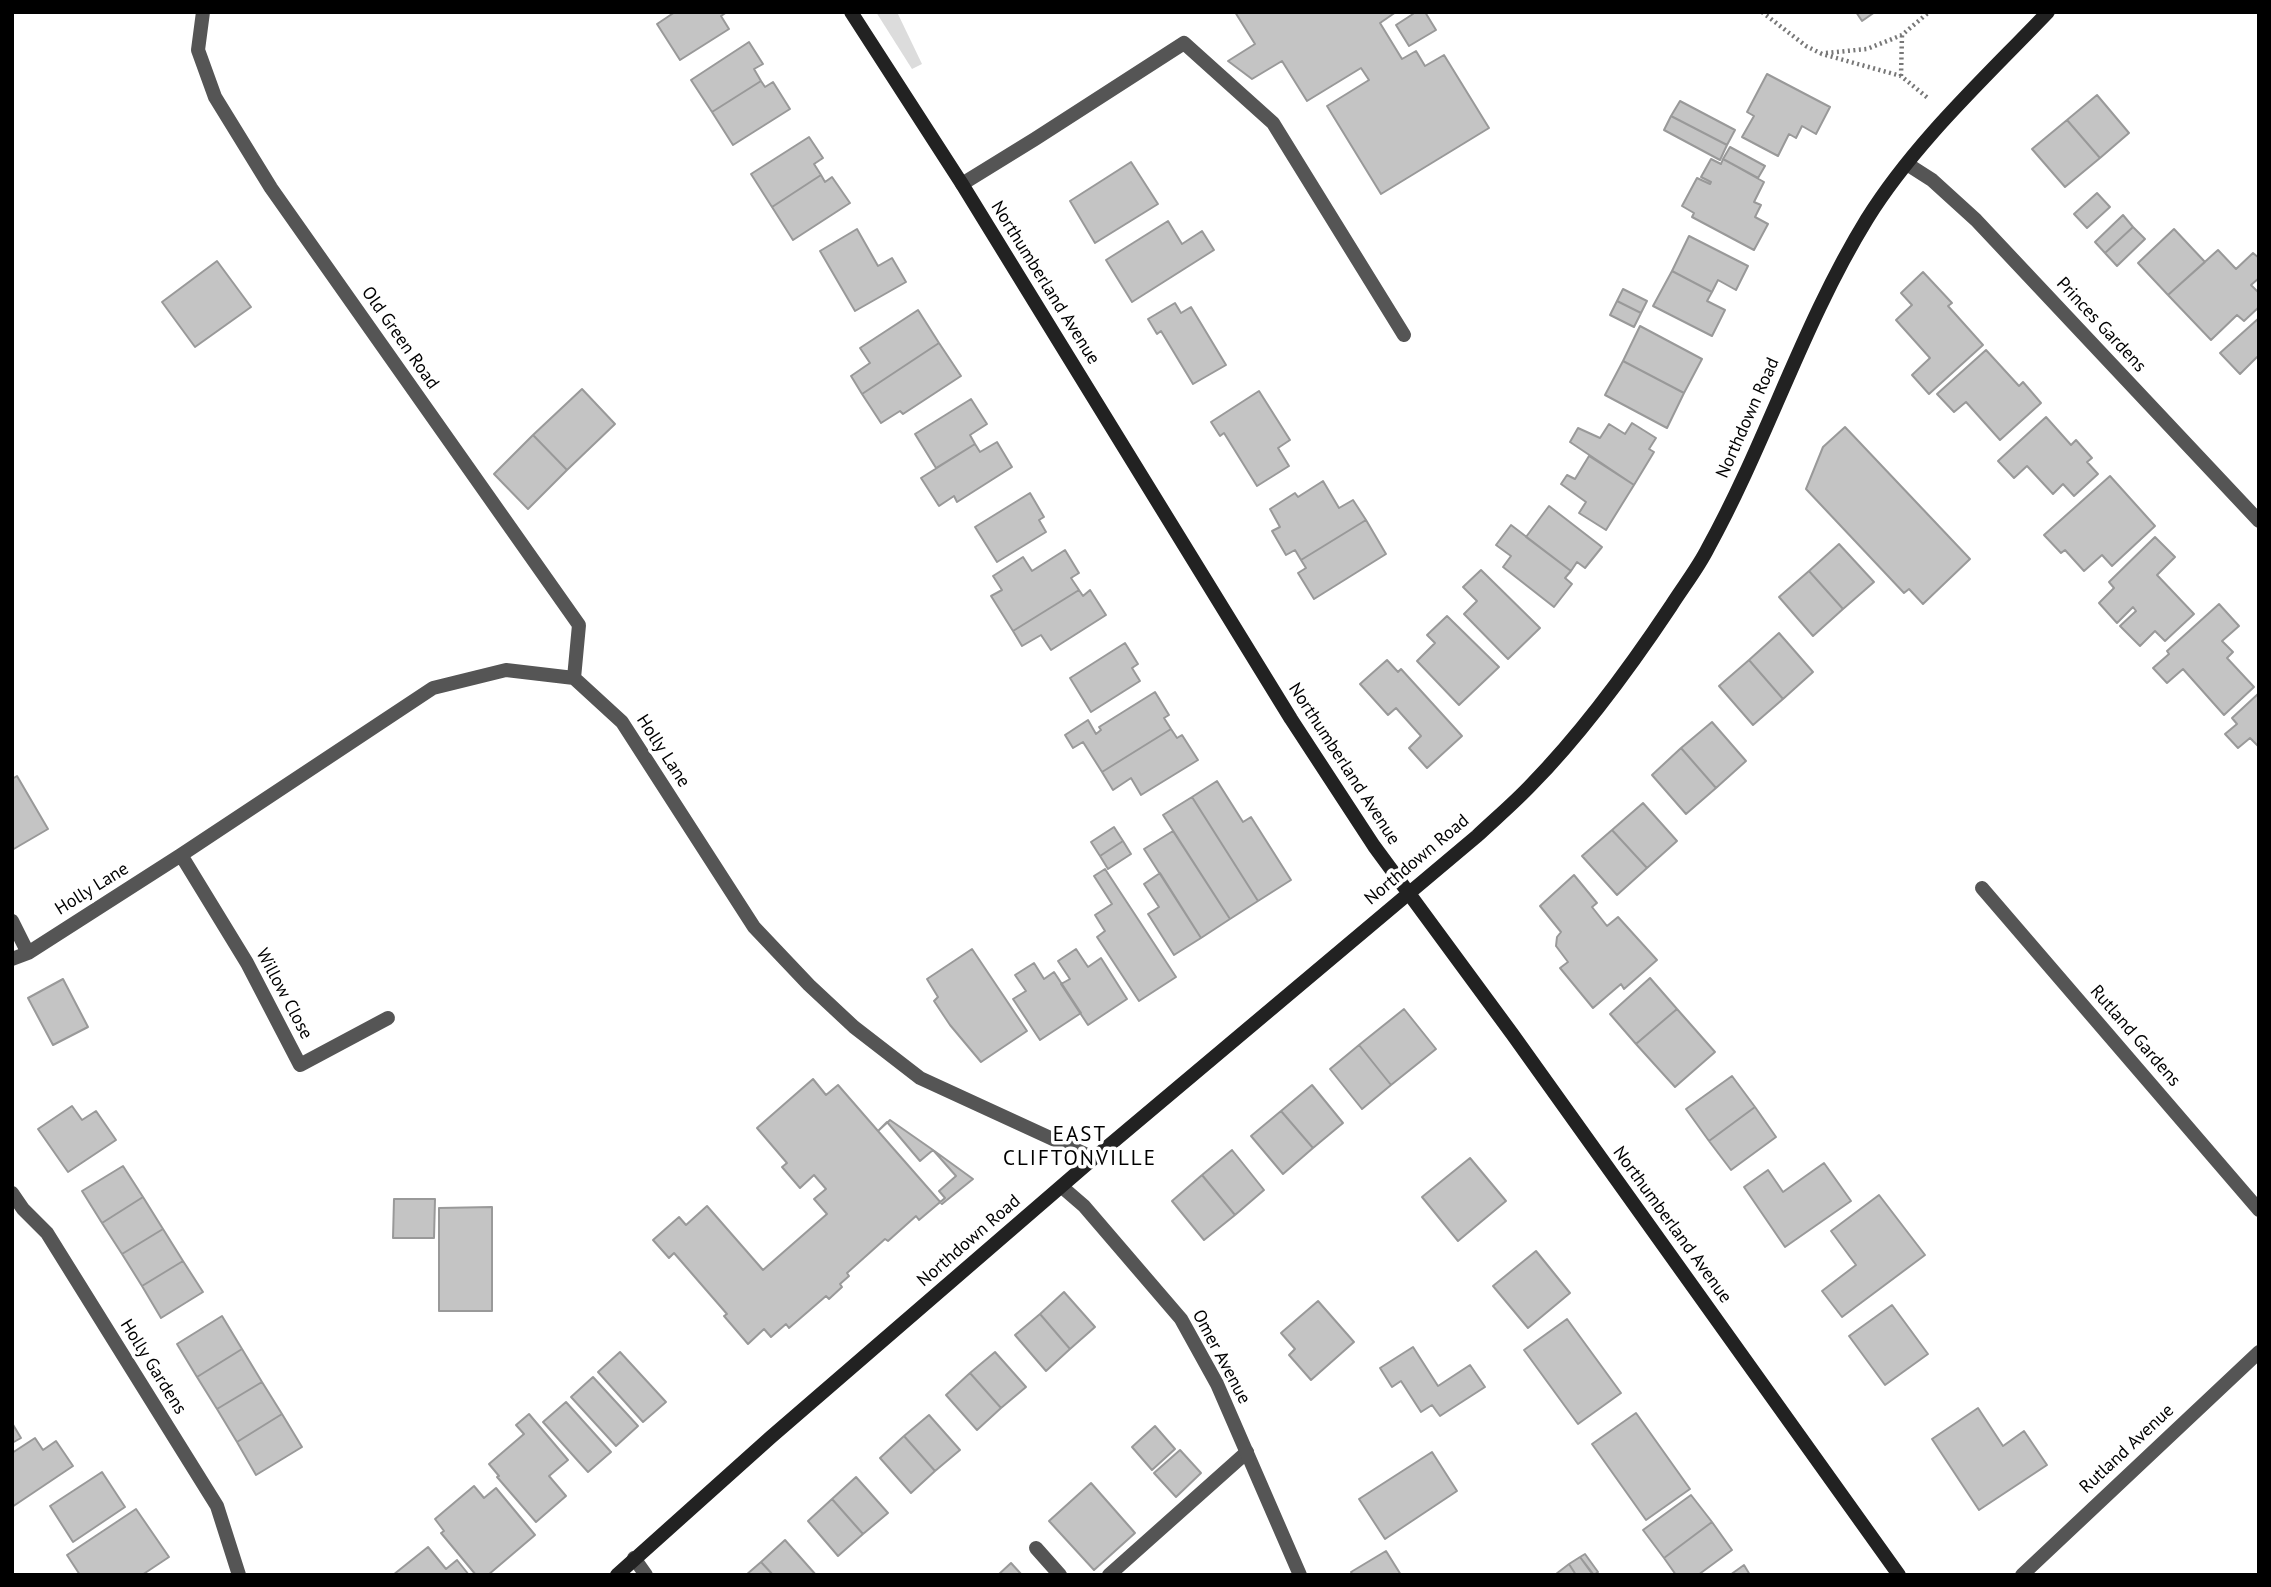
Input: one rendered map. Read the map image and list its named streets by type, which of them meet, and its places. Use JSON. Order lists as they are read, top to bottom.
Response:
{
  "streets": {
    "main road": ["Northumberland Avenue", "Northdown Road"],
    "street": [
      "Princes Gardens",
      "Old Green Road",
      "Holly Lane",
      "Willow Close",
      "Rutland Gardens",
      "Omer Avenue",
      "Holly Gardens",
      "Rutland Avenue"
    ]
  },
  "crossings": [
    ["Northumberland Avenue", "Northdown Road"],
    ["Princes Gardens", "Northdown Road"],
    ["Old Green Road", "Holly Lane"],
    ["Northdown Road", "Holly Lane"],
    ["Northdown Road", "Omer Avenue"],
    ["Holly Lane", "Willow Close"]
  ],
  "districts": ["EAST CLIFTONVILLE"]
}
